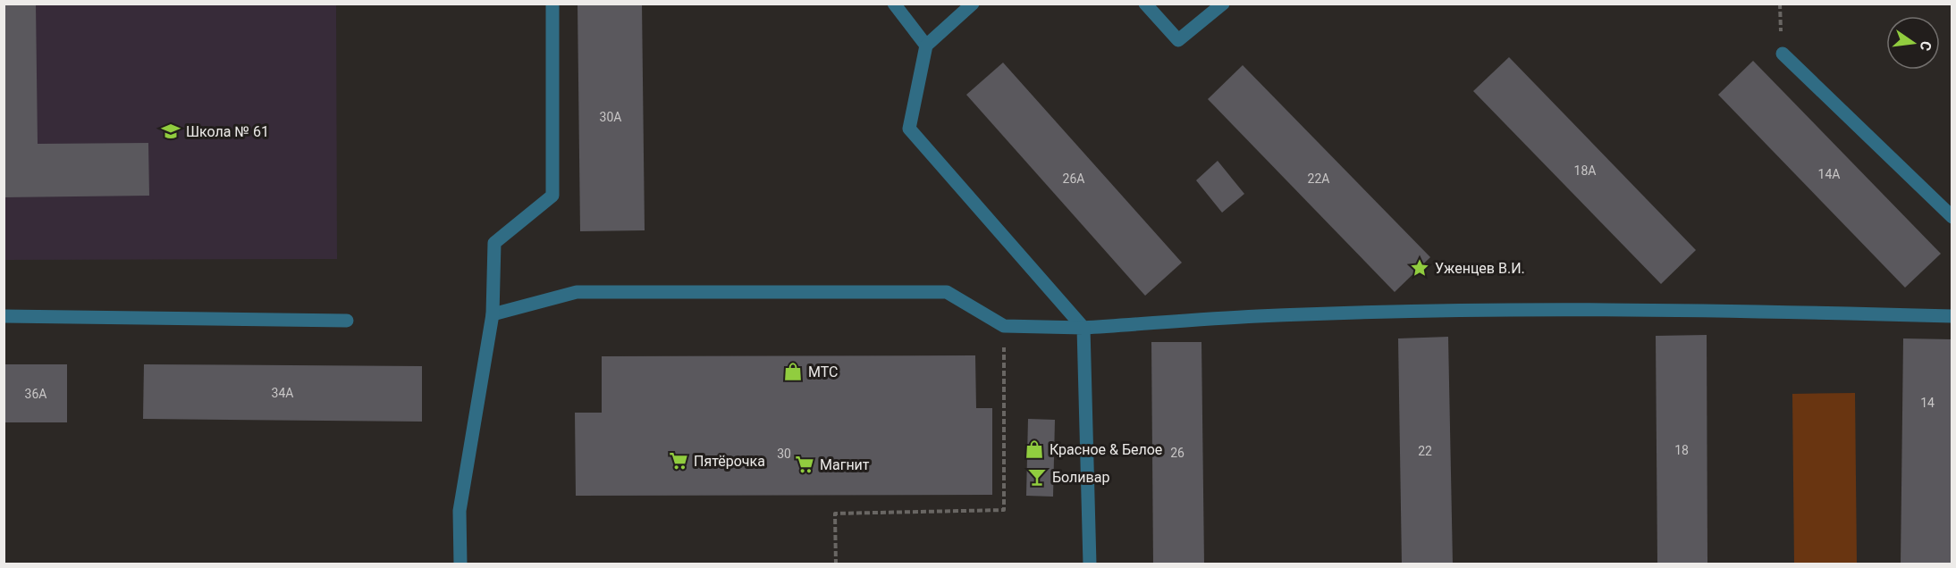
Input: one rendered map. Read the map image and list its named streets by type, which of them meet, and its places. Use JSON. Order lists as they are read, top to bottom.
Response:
{
  "places": {
    "school or university": ["Школа № 61"],
    "place": ["Уженцев В.И."],
    "shop": ["МТС", "Красное & Белое"],
    "supermarket": ["Пятёрочка", "Магнит"],
    "bar": ["Боливар"]
  },
  "house_numbers": [
    "30А",
    "18А",
    "14А",
    "26А",
    "22А",
    "34А",
    "36А",
    "14",
    "18",
    "22",
    "26",
    "30"
  ],
  "north": "right"
}
